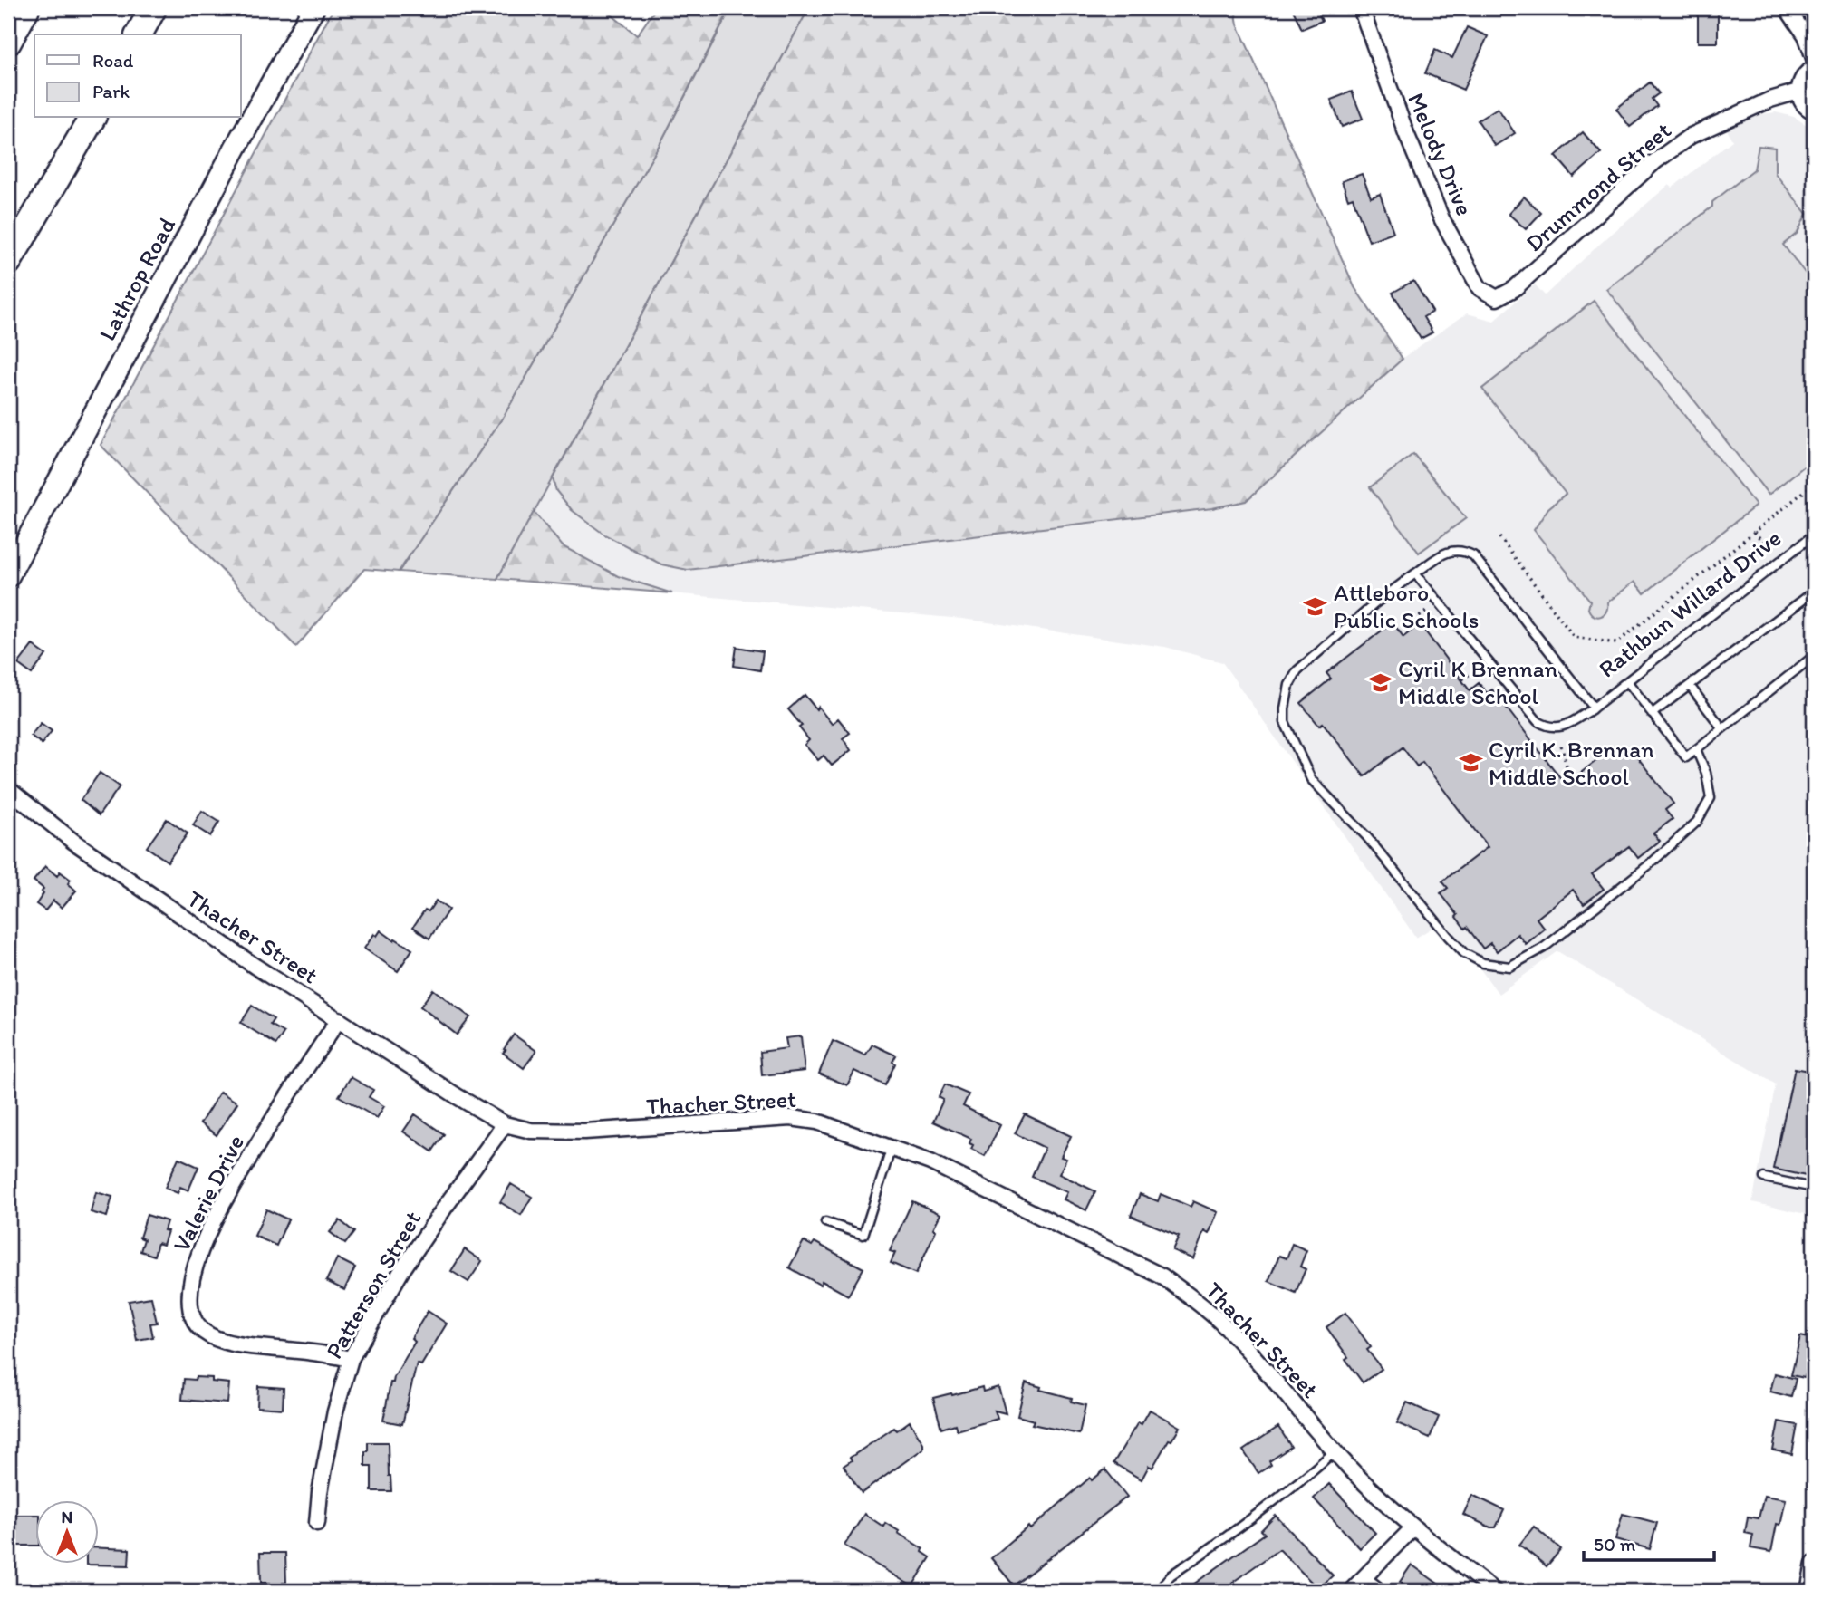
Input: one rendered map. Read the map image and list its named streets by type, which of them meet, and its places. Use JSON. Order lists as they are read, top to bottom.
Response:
{
  "streets": {
    "main road": ["Lathrop Road"],
    "street": [
      "Melody Drive",
      "Drummond Street",
      "Thacher Street",
      "Valerie Drive",
      "Patterson Street"
    ],
    "lane": ["Rathbun Willard Drive"]
  },
  "crossings": [
    ["Melody Drive", "Drummond Street"],
    ["Thacher Street", "Valerie Drive"],
    ["Thacher Street", "Patterson Street"],
    ["Valerie Drive", "Patterson Street"]
  ],
  "places": {
    "school or university": ["Attleboro Public Schools", "Cyril K Brennan Middle School", "Cyril K. Brennan Middle School"]
  },
  "legend": ["Road", "Park"],
  "scale_bar": "50 m",
  "north": "top"
}
